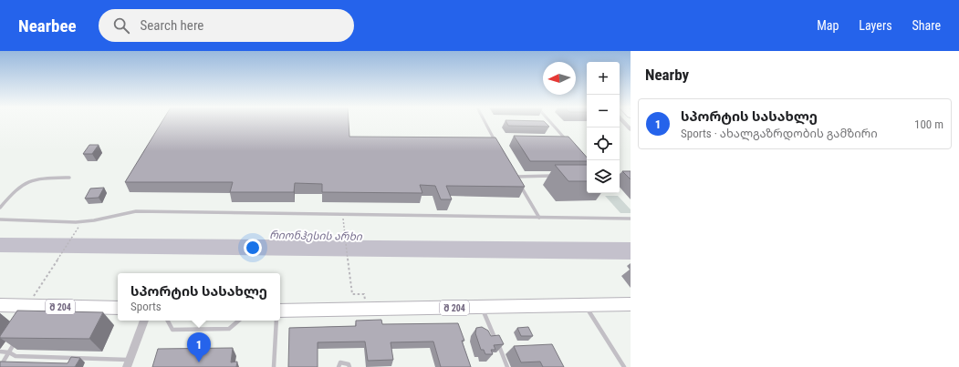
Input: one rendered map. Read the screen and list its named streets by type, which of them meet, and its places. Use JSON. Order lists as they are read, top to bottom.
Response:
{
  "streets": {
    "main road": ["შ 204"]
  },
  "water": ["რიონჰესის არხი"],
  "north": "left",
  "page": {
    "header": "Nearbee",
    "search": "Search here",
    "nav": ["Map", "Layers", "Share"],
    "heading": "Nearby",
    "map_buttons": ["+", "−"],
    "list": [
      {
        "mark": "1",
        "name": "სპორტის სასახლე",
        "note": "Sports · ახალგაზრდობის გამზირი",
        "value": "100 m"
      }
    ],
    "popup": ["სპორტის სასახლე", "Sports"],
    "pins": "1"
  }
}
